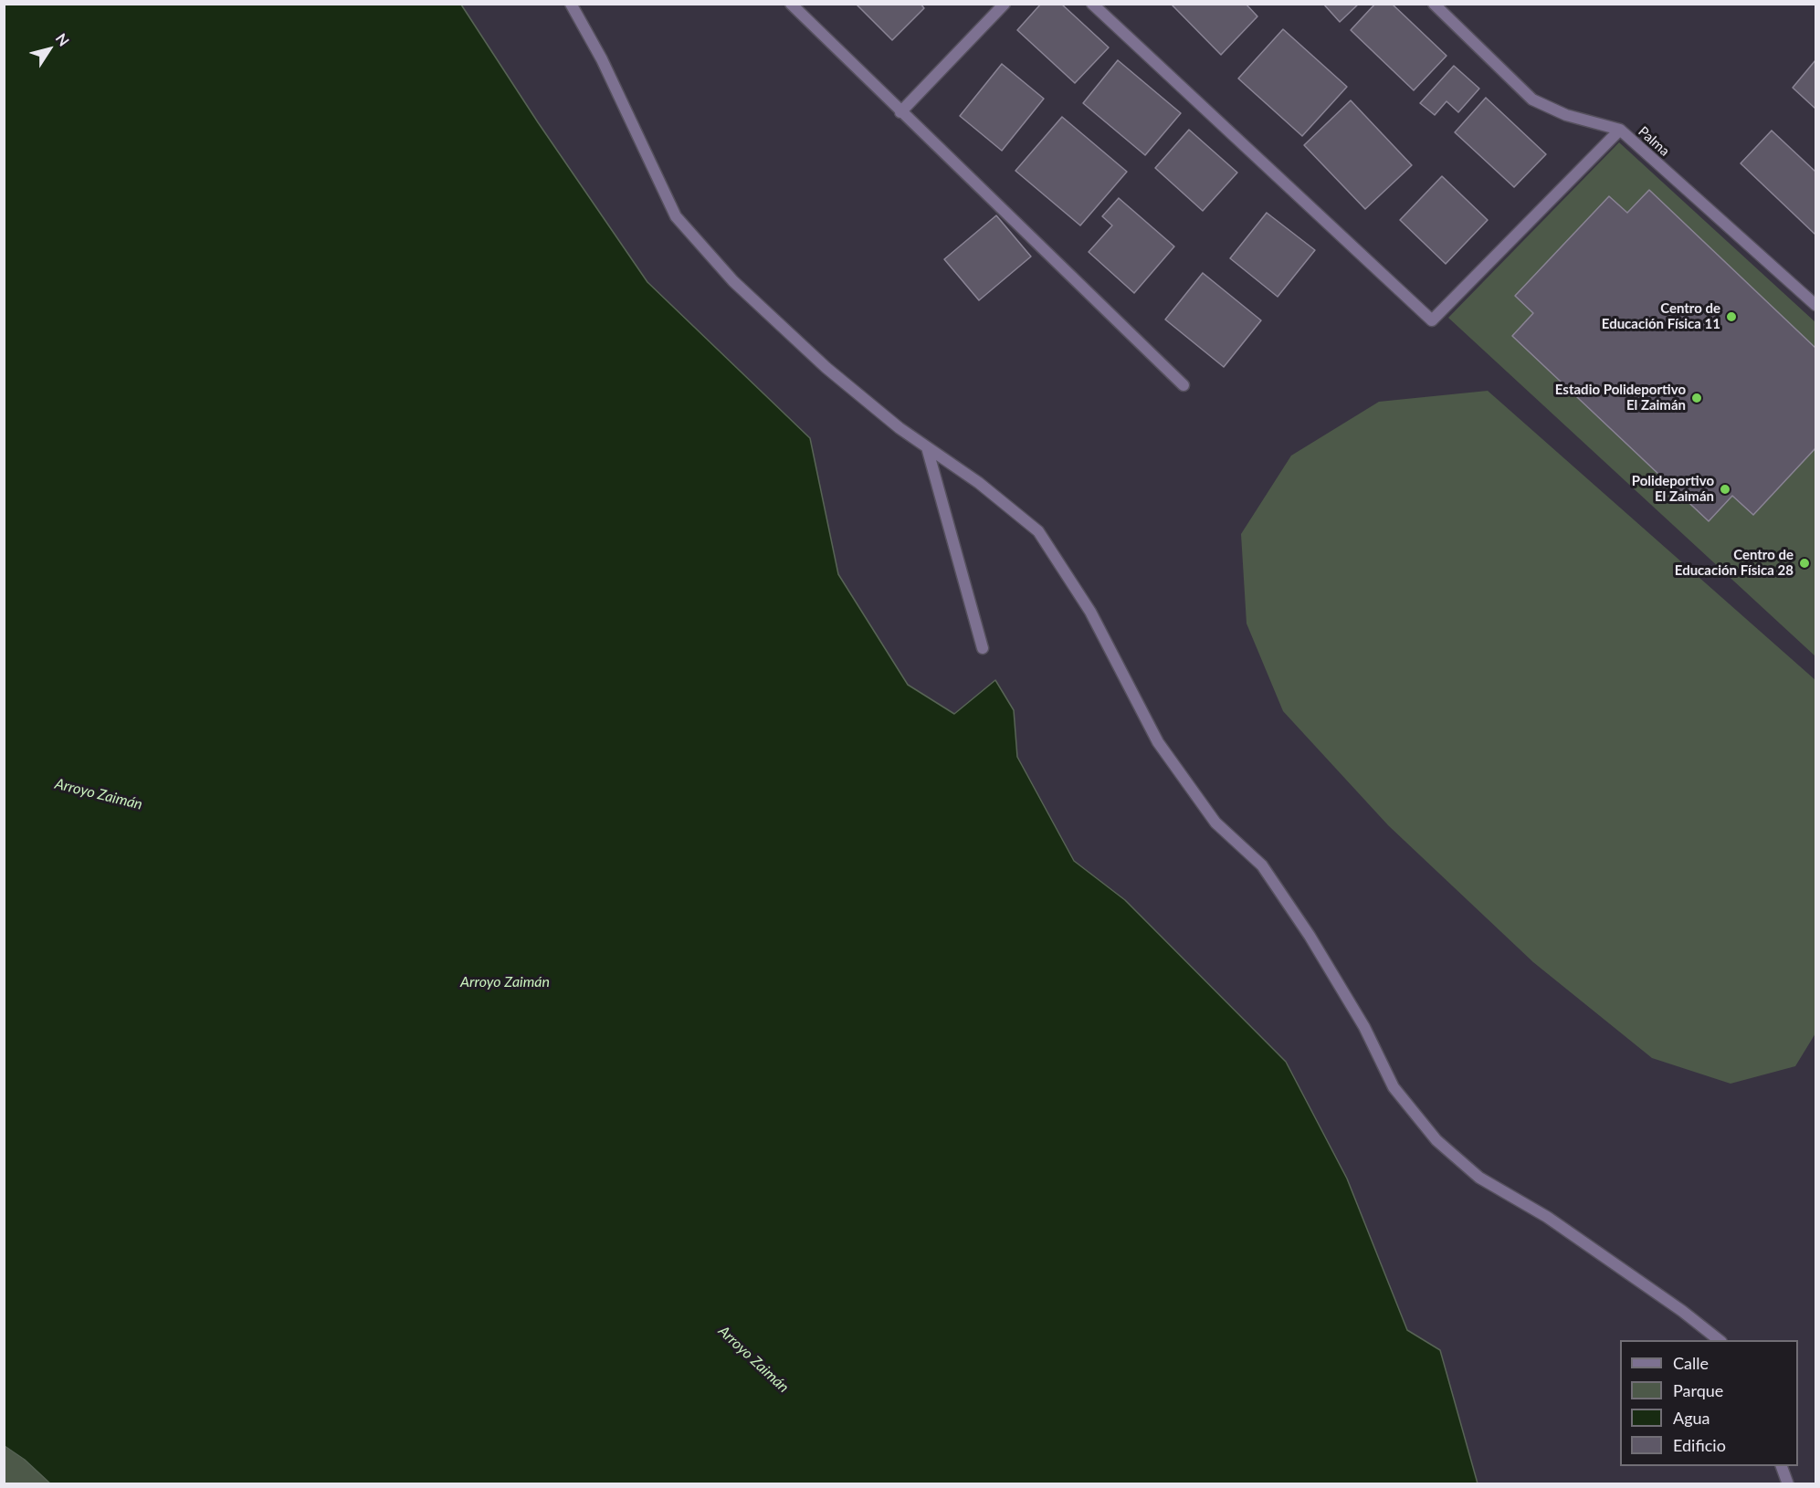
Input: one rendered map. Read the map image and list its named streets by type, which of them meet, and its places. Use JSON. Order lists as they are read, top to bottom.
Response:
{
  "streets": {
    "street": ["Palma"]
  },
  "water": ["Arroyo Zaimán"],
  "places": [
    "Centro de Educación Física 11",
    "Estadio Polideportivo El Zaimán",
    "Polideportivo El Zaimán",
    "Centro de Educación Física 28"
  ],
  "legend": [
    "Calle",
    "Parque",
    "Agua",
    "Edificio"
  ],
  "north": "top right"
}
